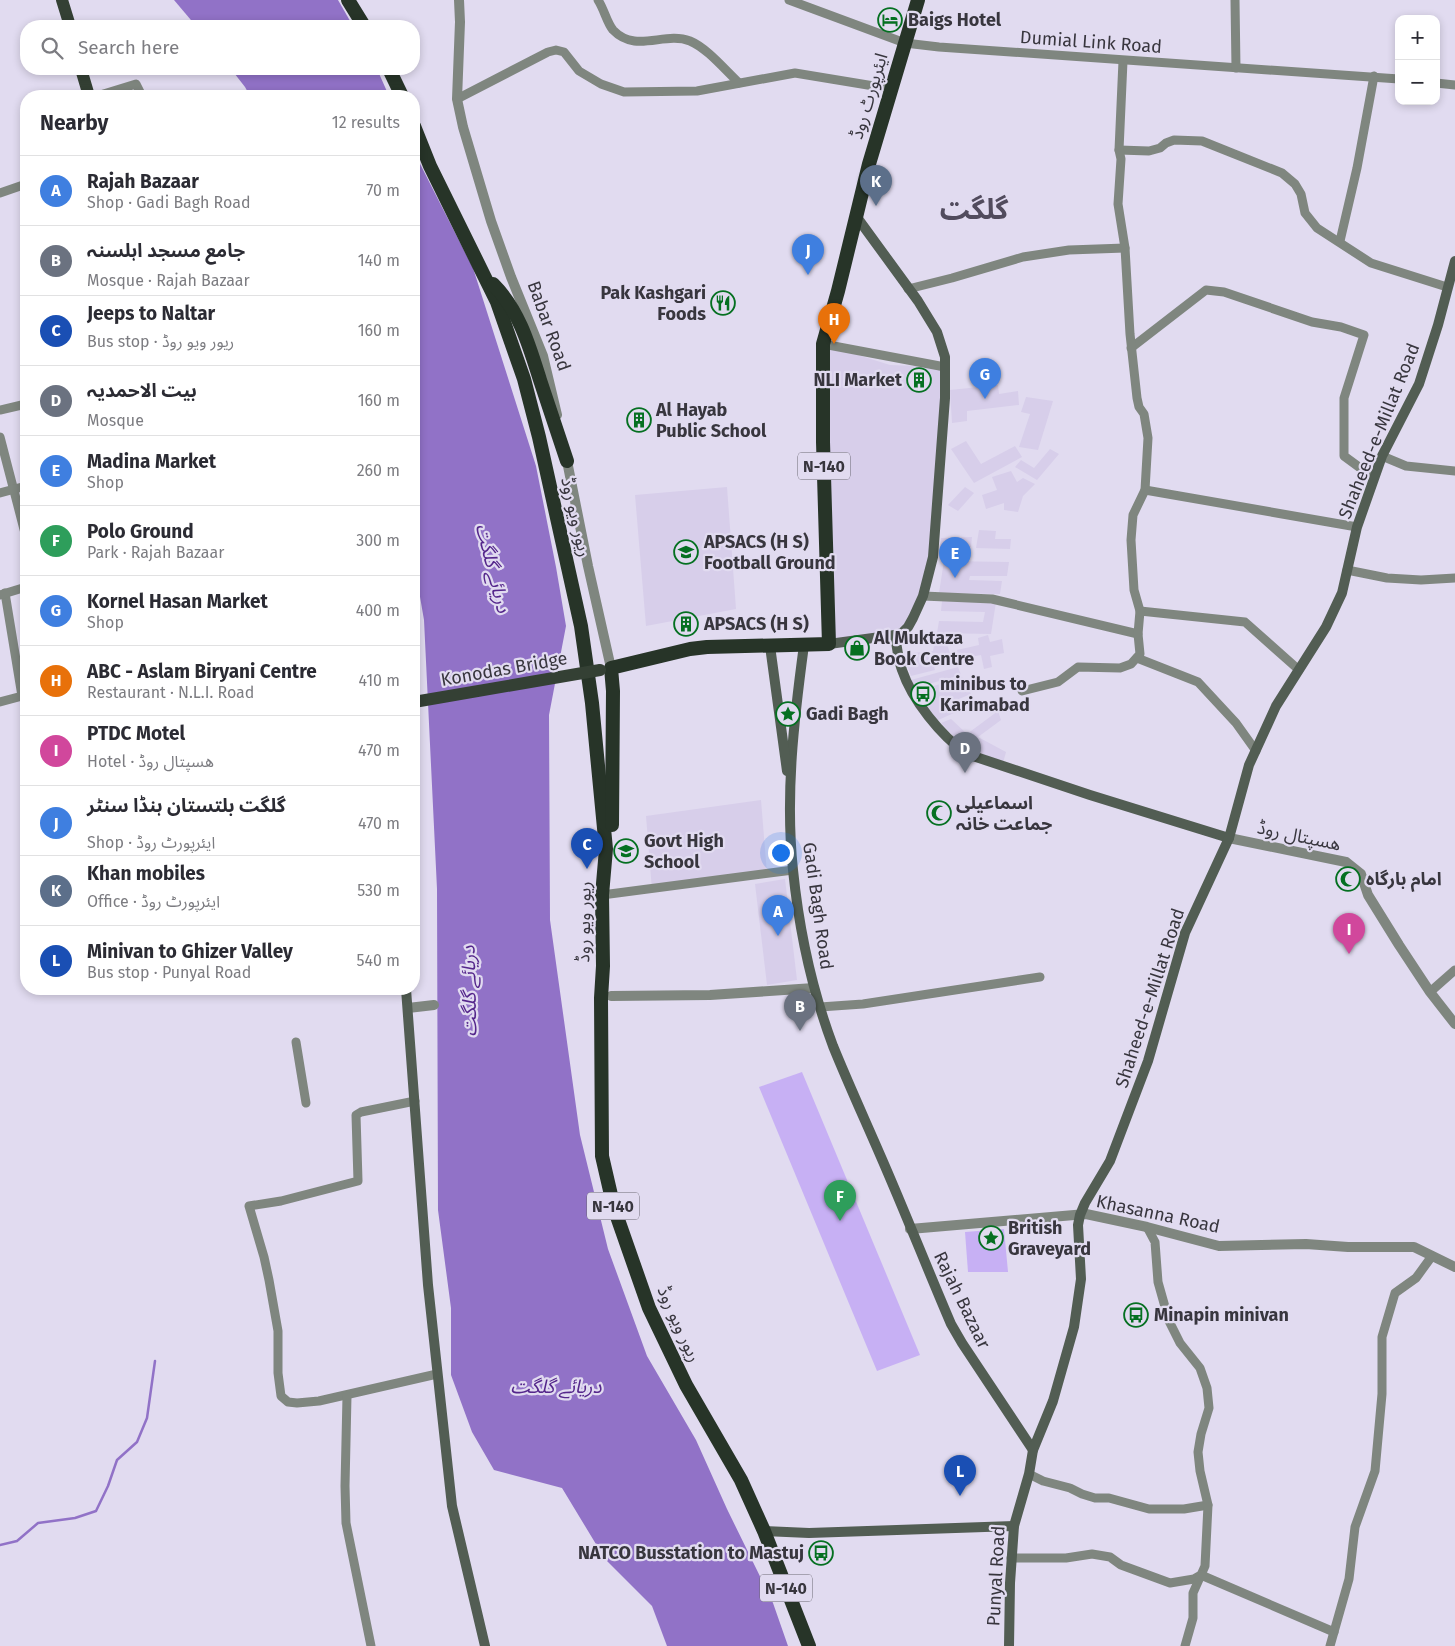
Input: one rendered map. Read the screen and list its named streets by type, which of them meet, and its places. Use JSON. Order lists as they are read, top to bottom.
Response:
{
  "streets": {
    "highway": ["ایئرپورٹ روڈ", "N-140", "ریور ویو روڈ"],
    "main road": [
      "Shaheed-e-Millat Road",
      "Konodas Bridge",
      "Gadi Bagh Road",
      "Rajah Bazaar",
      "Punyal Road"
    ],
    "street": [
      "Dumial Link Road",
      "Babar Road",
      "ھسپتال روڈ",
      "Khasanna Road"
    ]
  },
  "crossings": [
    ["Dumial Link Road", "ایئرپورٹ روڈ"],
    ["ایئرپورٹ روڈ", "N-140"],
    ["Babar Road", "N-140"],
    ["Babar Road", "Konodas Bridge"],
    ["Shaheed-e-Millat Road", "ھسپتال روڈ"],
    ["Shaheed-e-Millat Road", "Khasanna Road"],
    ["Shaheed-e-Millat Road", "Rajah Bazaar"],
    ["Shaheed-e-Millat Road", "Punyal Road"],
    ["N-140", "ریور ویو روڈ"],
    ["N-140", "Konodas Bridge"],
    ["Gadi Bagh Road", "Rajah Bazaar"],
    ["Khasanna Road", "Rajah Bazaar"],
    ["Rajah Bazaar", "Punyal Road"]
  ],
  "districts": ["گلگت"],
  "water": ["دریائے گلگت"],
  "places": {
    "hotel": ["Baigs Hotel"],
    "restaurant": ["Pak Kashgari Foods"],
    "building": ["NLI Market", "Al Hayab Public School", "APSACS (H S)"],
    "school or university": ["APSACS (H S) Football Ground", "Govt High School"],
    "shop": ["Al Muktaza Book Centre"],
    "bus stop": ["minibus to Karimabad", "Minapin minivan", "NATCO Busstation to Mastuj"],
    "place": ["Gadi Bagh", "British Graveyard"],
    "mosque": ["اسماعیلی جماعت خانہ", "امام بارگاہ"]
  },
  "page": {
    "map_buttons": ["+", "−"],
    "search": "Search here",
    "heading": ["Nearby", "12 results"],
    "list": [
      {
        "mark": "A",
        "name": "Rajah Bazaar",
        "note": "Shop · Gadi Bagh Road",
        "value": "70 m"
      },
      {
        "mark": "B",
        "name": "جامع مسجد اہلسنہ",
        "note": "Mosque · Rajah Bazaar",
        "value": "140 m"
      },
      {
        "mark": "C",
        "name": "Jeeps to Naltar",
        "note": "Bus stop · ریور ویو روڈ",
        "value": "160 m"
      },
      {
        "mark": "D",
        "name": "بیت الاحمدیہ",
        "note": "Mosque",
        "value": "160 m"
      },
      {
        "mark": "E",
        "name": "Madina Market",
        "note": "Shop",
        "value": "260 m"
      },
      {
        "mark": "F",
        "name": "Polo Ground",
        "note": "Park · Rajah Bazaar",
        "value": "300 m"
      },
      {
        "mark": "G",
        "name": "Kornel Hasan Market",
        "note": "Shop",
        "value": "400 m"
      },
      {
        "mark": "H",
        "name": "ABC - Aslam Biryani Centre",
        "note": "Restaurant · N.L.I. Road",
        "value": "410 m"
      },
      {
        "mark": "I",
        "name": "PTDC Motel",
        "note": "Hotel · ھسپتال روڈ",
        "value": "470 m"
      },
      {
        "mark": "J",
        "name": "گلگت بلتستان ہنڈا سنٹر",
        "note": "Shop · ایئرپورٹ روڈ",
        "value": "470 m"
      },
      {
        "mark": "K",
        "name": "Khan mobiles",
        "note": "Office · ایئرپورٹ روڈ",
        "value": "530 m"
      },
      {
        "mark": "L",
        "name": "Minivan to Ghizer Valley",
        "note": "Bus stop · Punyal Road",
        "value": "540 m"
      }
    ],
    "pins": [
      "K",
      "J",
      "H",
      "G",
      "E",
      "D",
      "C",
      "A",
      "I",
      "B",
      "F",
      "L"
    ]
  }
}
